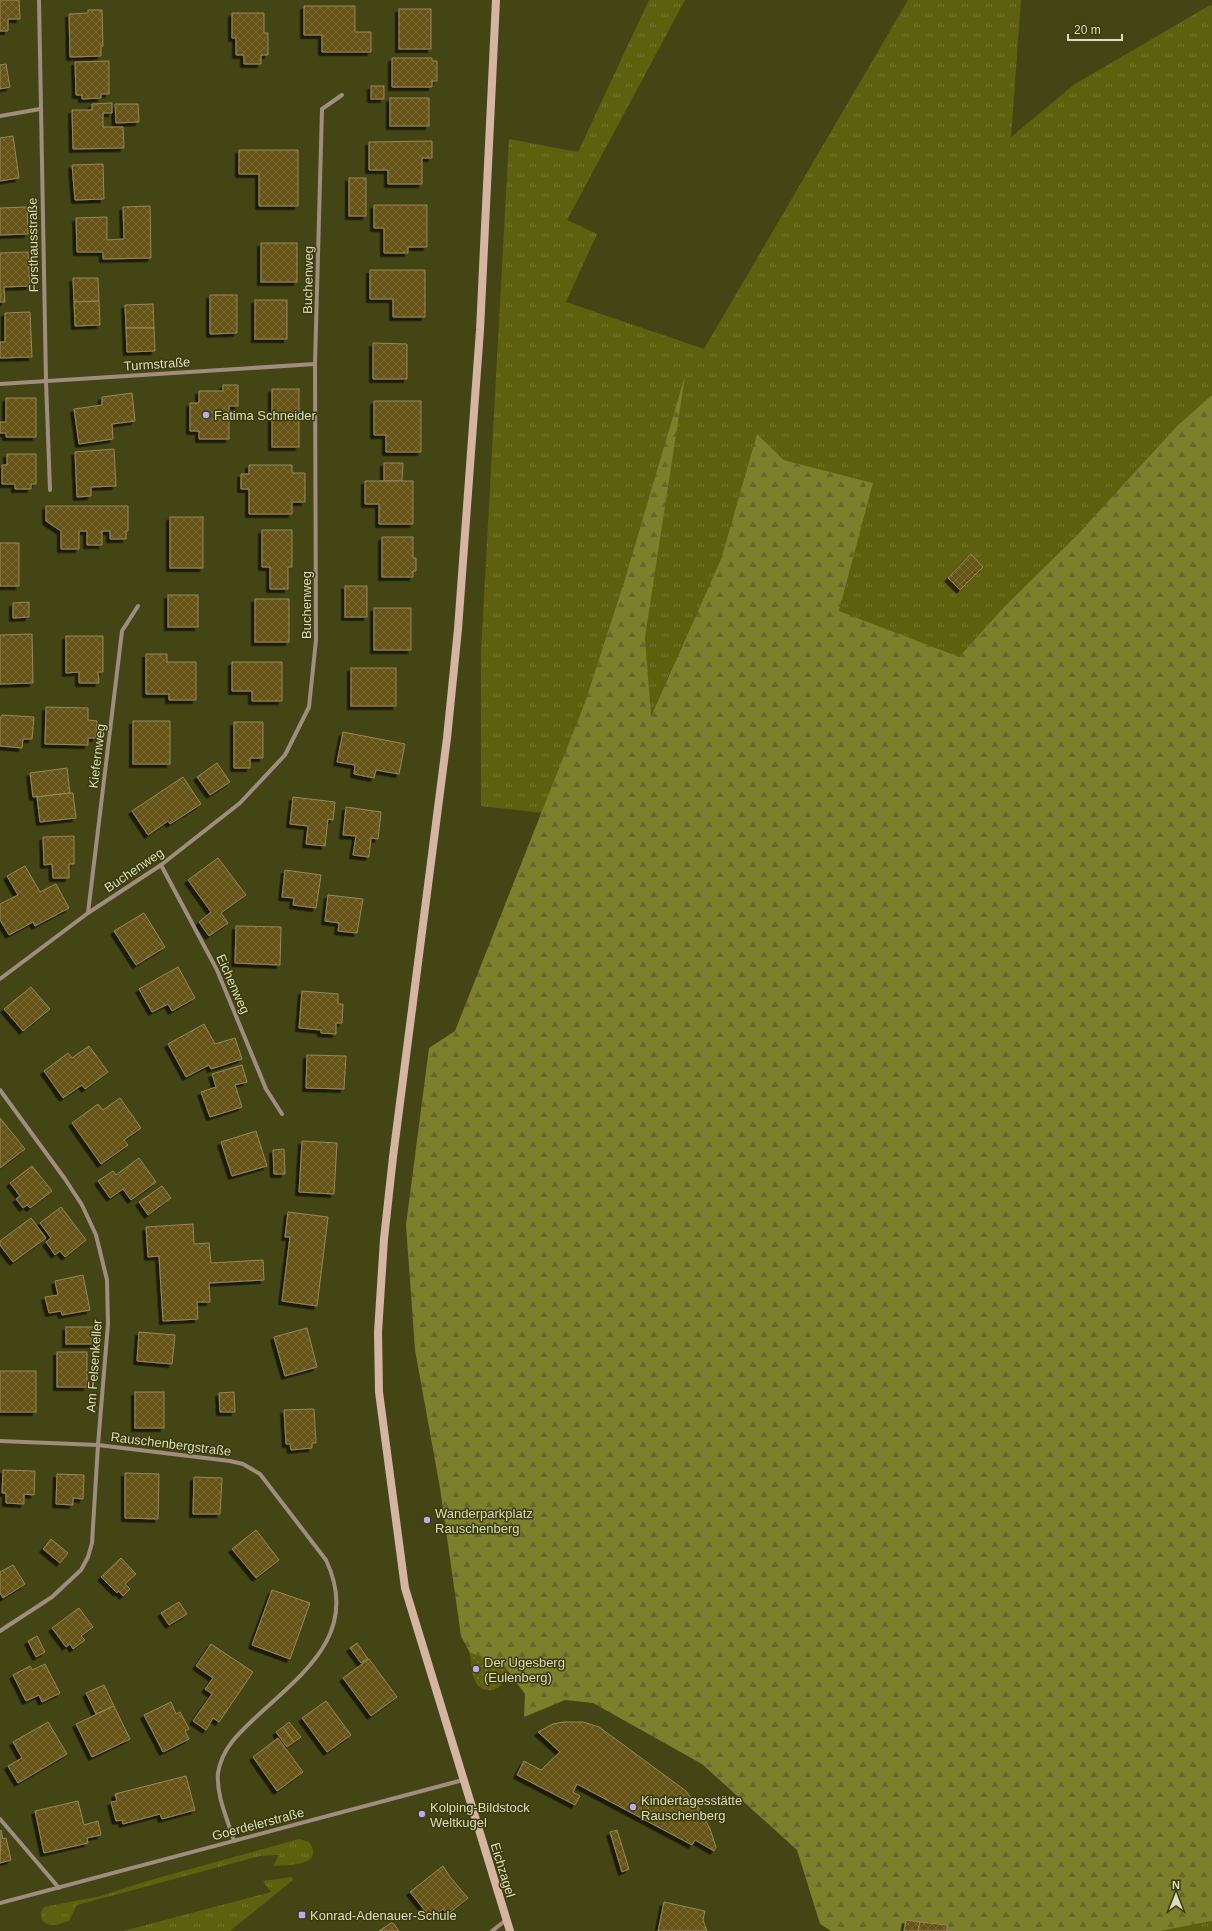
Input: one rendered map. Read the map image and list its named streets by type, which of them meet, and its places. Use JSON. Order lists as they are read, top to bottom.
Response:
{
  "streets": {
    "main road": ["Eichzagel"],
    "street": [
      "Forsthausstraße",
      "Buchenweg",
      "Turmstraße",
      "Kiefernweg",
      "Eichenweg",
      "Am Felsenkeller",
      "Rauschenbergstraße",
      "Goerdelerstraße"
    ]
  },
  "crossings": [
    ["Forsthausstraße", "Turmstraße"],
    ["Buchenweg", "Turmstraße"],
    ["Buchenweg", "Kiefernweg"],
    ["Buchenweg", "Eichenweg"],
    ["Am Felsenkeller", "Rauschenbergstraße"],
    ["Rauschenbergstraße", "Goerdelerstraße"],
    ["Goerdelerstraße", "Eichzagel"]
  ],
  "places": {
    "other": [
      "Fatima Schneider",
      "Wanderparkplatz Rauschenberg",
      "Der Ugesberg (Eulenberg)",
      "Kindertagesstätte Rauschenberg",
      "Kolping-Bildstock Weltkugel"
    ],
    "transit": ["Konrad-Adenauer-Schule"]
  },
  "scale_bar": "20 m",
  "north": "top"
}
